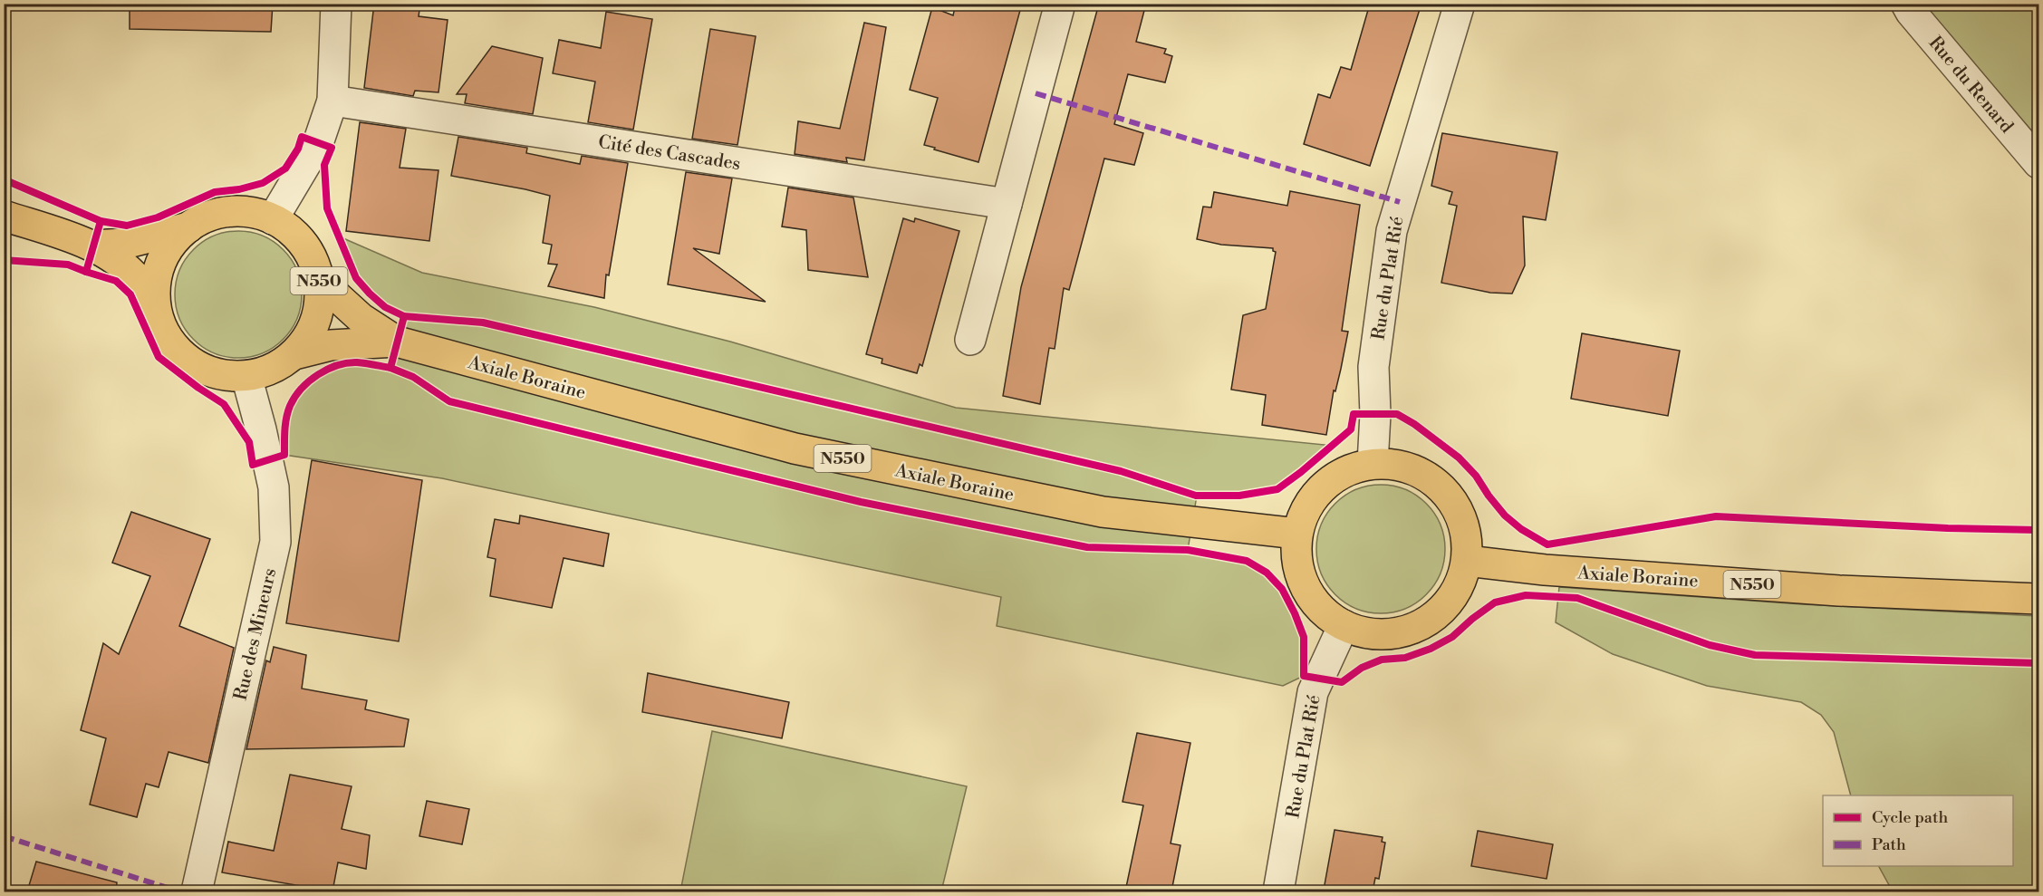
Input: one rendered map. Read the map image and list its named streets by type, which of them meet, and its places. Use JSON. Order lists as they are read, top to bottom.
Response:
{
  "streets": {
    "main road": ["N550", "Axiale Boraine"],
    "street": [
      "Rue du Renard",
      "Cité des Cascades",
      "Rue du Plat Rié",
      "Rue des Mineurs"
    ]
  },
  "crossings": [
    ["Rue du Plat Rié", "Axiale Boraine"],
    ["N550", "Axiale Boraine"],
    ["N550", "Rue des Mineurs"]
  ],
  "legend": ["Cycle path", "Path"]
}
